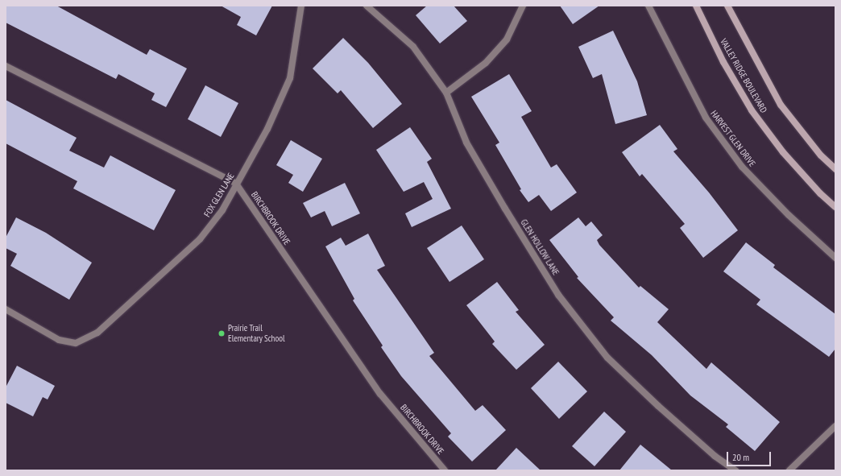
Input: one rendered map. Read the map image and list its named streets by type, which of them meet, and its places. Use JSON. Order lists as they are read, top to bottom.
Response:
{
  "streets": {
    "main road": ["VALLEY RIDGE BOULEVARD"],
    "street": [
      "HARVEST GLEN DRIVE",
      "FOX GLEN LANE",
      "BIRCHBROOK DRIVE",
      "GLEN HOLLOW LANE"
    ]
  },
  "crossings": [
    ["FOX GLEN LANE", "BIRCHBROOK DRIVE"]
  ],
  "places": ["Prairie Trail Elementary School"],
  "scale_bar": "20 m"
}
